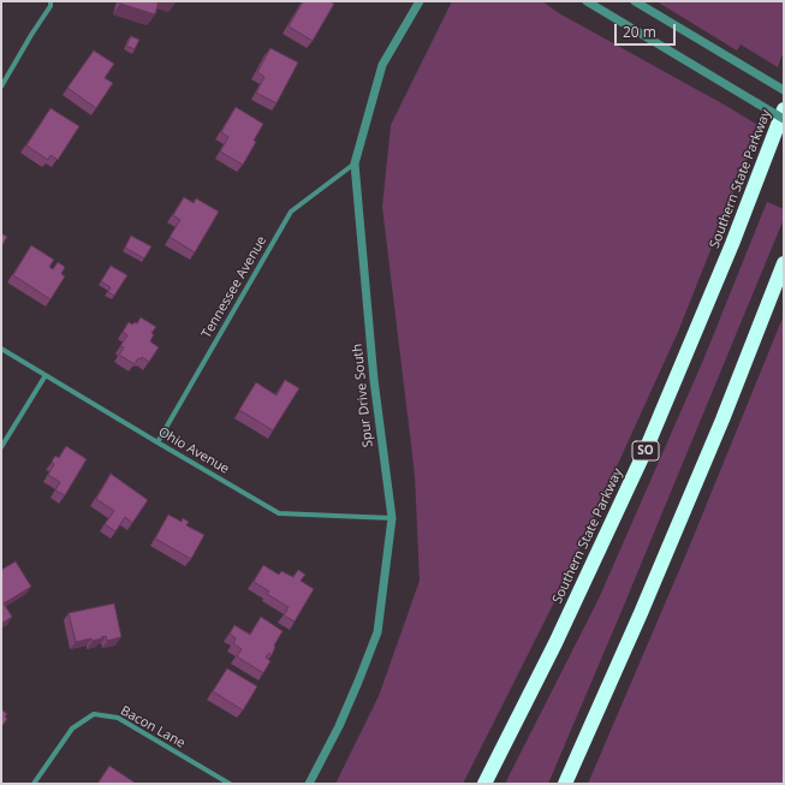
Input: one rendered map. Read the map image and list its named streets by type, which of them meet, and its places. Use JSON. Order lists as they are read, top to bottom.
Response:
{
  "streets": {
    "highway": ["Southern State Parkway", "SO"],
    "street": [
      "Tennessee Avenue",
      "Spur Drive South",
      "Ohio Avenue",
      "Bacon Lane"
    ]
  },
  "crossings": [
    ["Tennessee Avenue", "Spur Drive South"],
    ["Tennessee Avenue", "Ohio Avenue"],
    ["Spur Drive South", "Ohio Avenue"]
  ],
  "scale_bar": "20 m"
}
